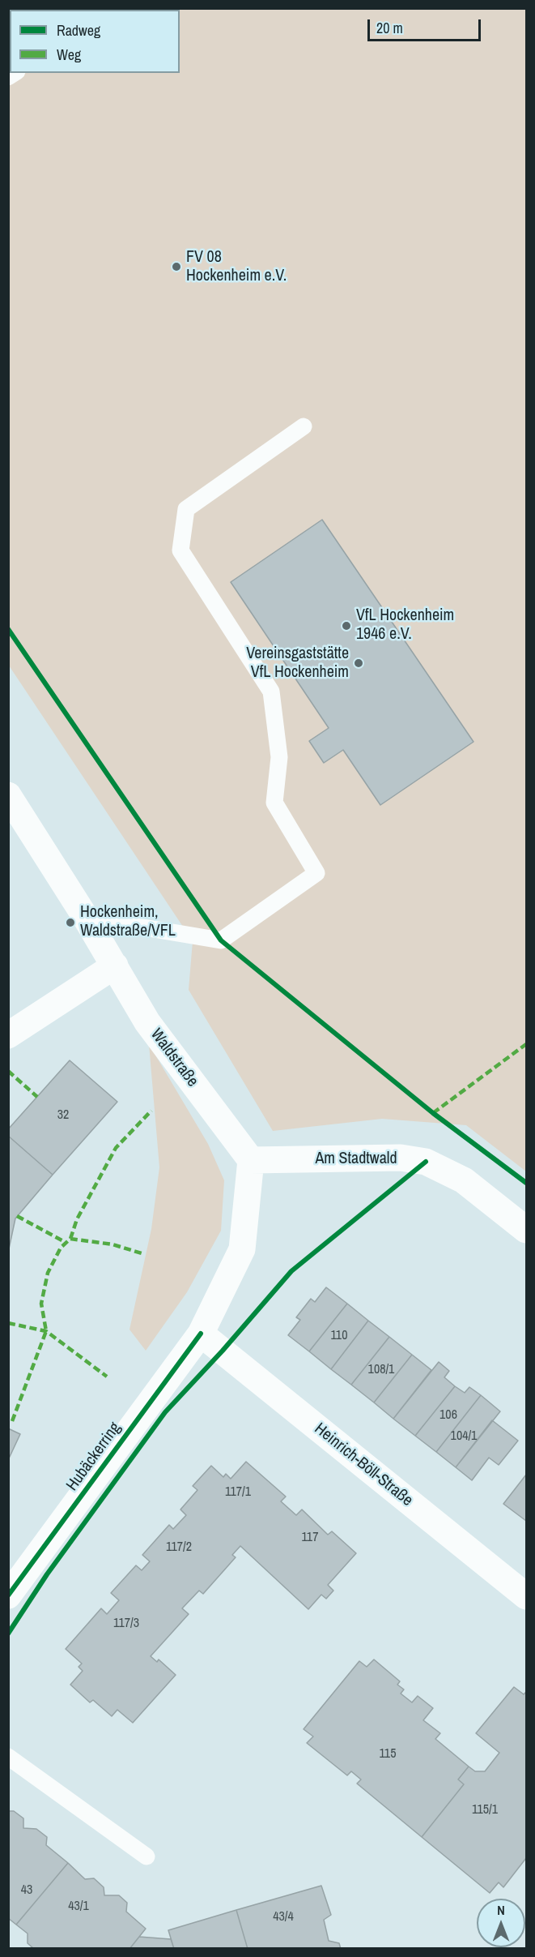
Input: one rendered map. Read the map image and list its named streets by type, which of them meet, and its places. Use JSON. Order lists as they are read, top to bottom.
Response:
{
  "streets": {
    "street": [
      "Waldstraße",
      "Am Stadtwald",
      "Hubäckerring",
      "Heinrich-Böll-Straße"
    ]
  },
  "crossings": [
    ["Waldstraße", "Am Stadtwald"],
    ["Hubäckerring", "Heinrich-Böll-Straße"]
  ],
  "places": [
    "FV 08 Hockenheim e.V.",
    "VfL Hockenheim 1946 e.V.",
    "Vereinsgaststätte VfL Hockenheim",
    "Hockenheim, Waldstraße/VFL"
  ],
  "house_numbers": [
    "32",
    "110",
    "108/1",
    "106",
    "104/1",
    "117/1",
    "117",
    "117/2",
    "117/3",
    "115",
    "115/1",
    "43",
    "43/1",
    "43/4"
  ],
  "legend": ["Radweg", "Weg"],
  "scale_bar": "20 m",
  "north": "top"
}
